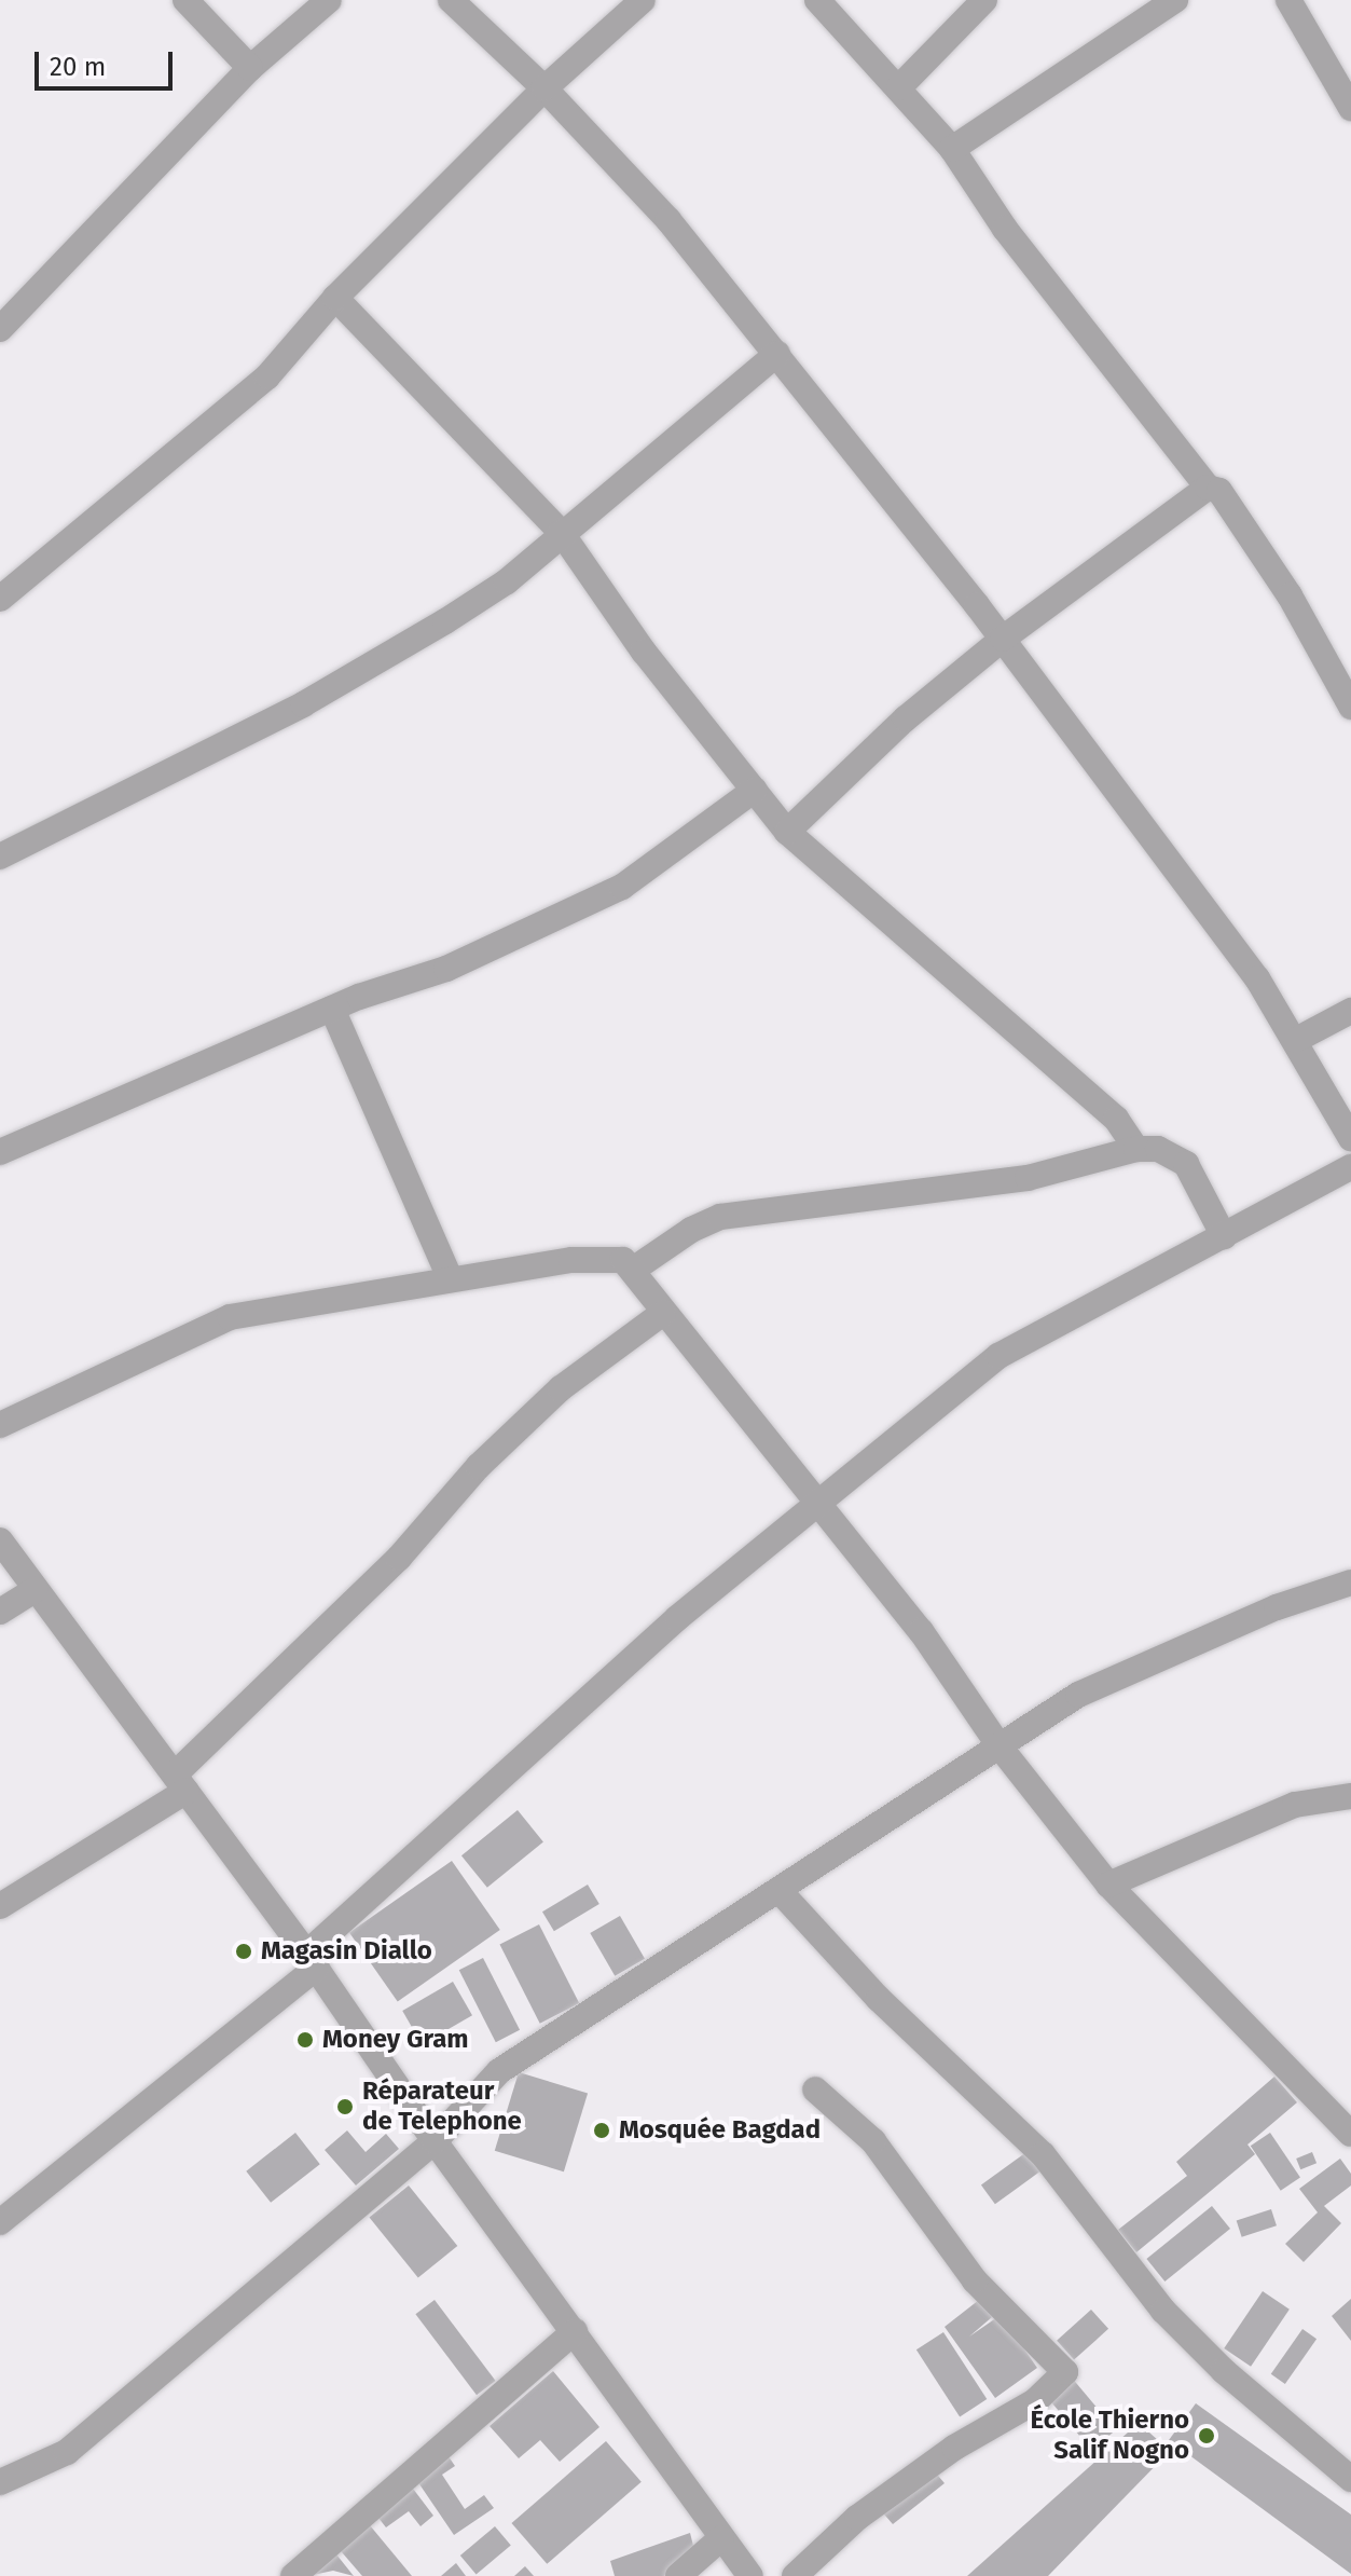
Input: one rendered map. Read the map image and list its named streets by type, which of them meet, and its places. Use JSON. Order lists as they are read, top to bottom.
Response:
{
  "places": [
    "Magasin Diallo",
    "Money Gram",
    "Réparateur de Telephone",
    "Mosquée Bagdad",
    "École Thierno Salif Nogno"
  ],
  "scale_bar": "20 m"
}
